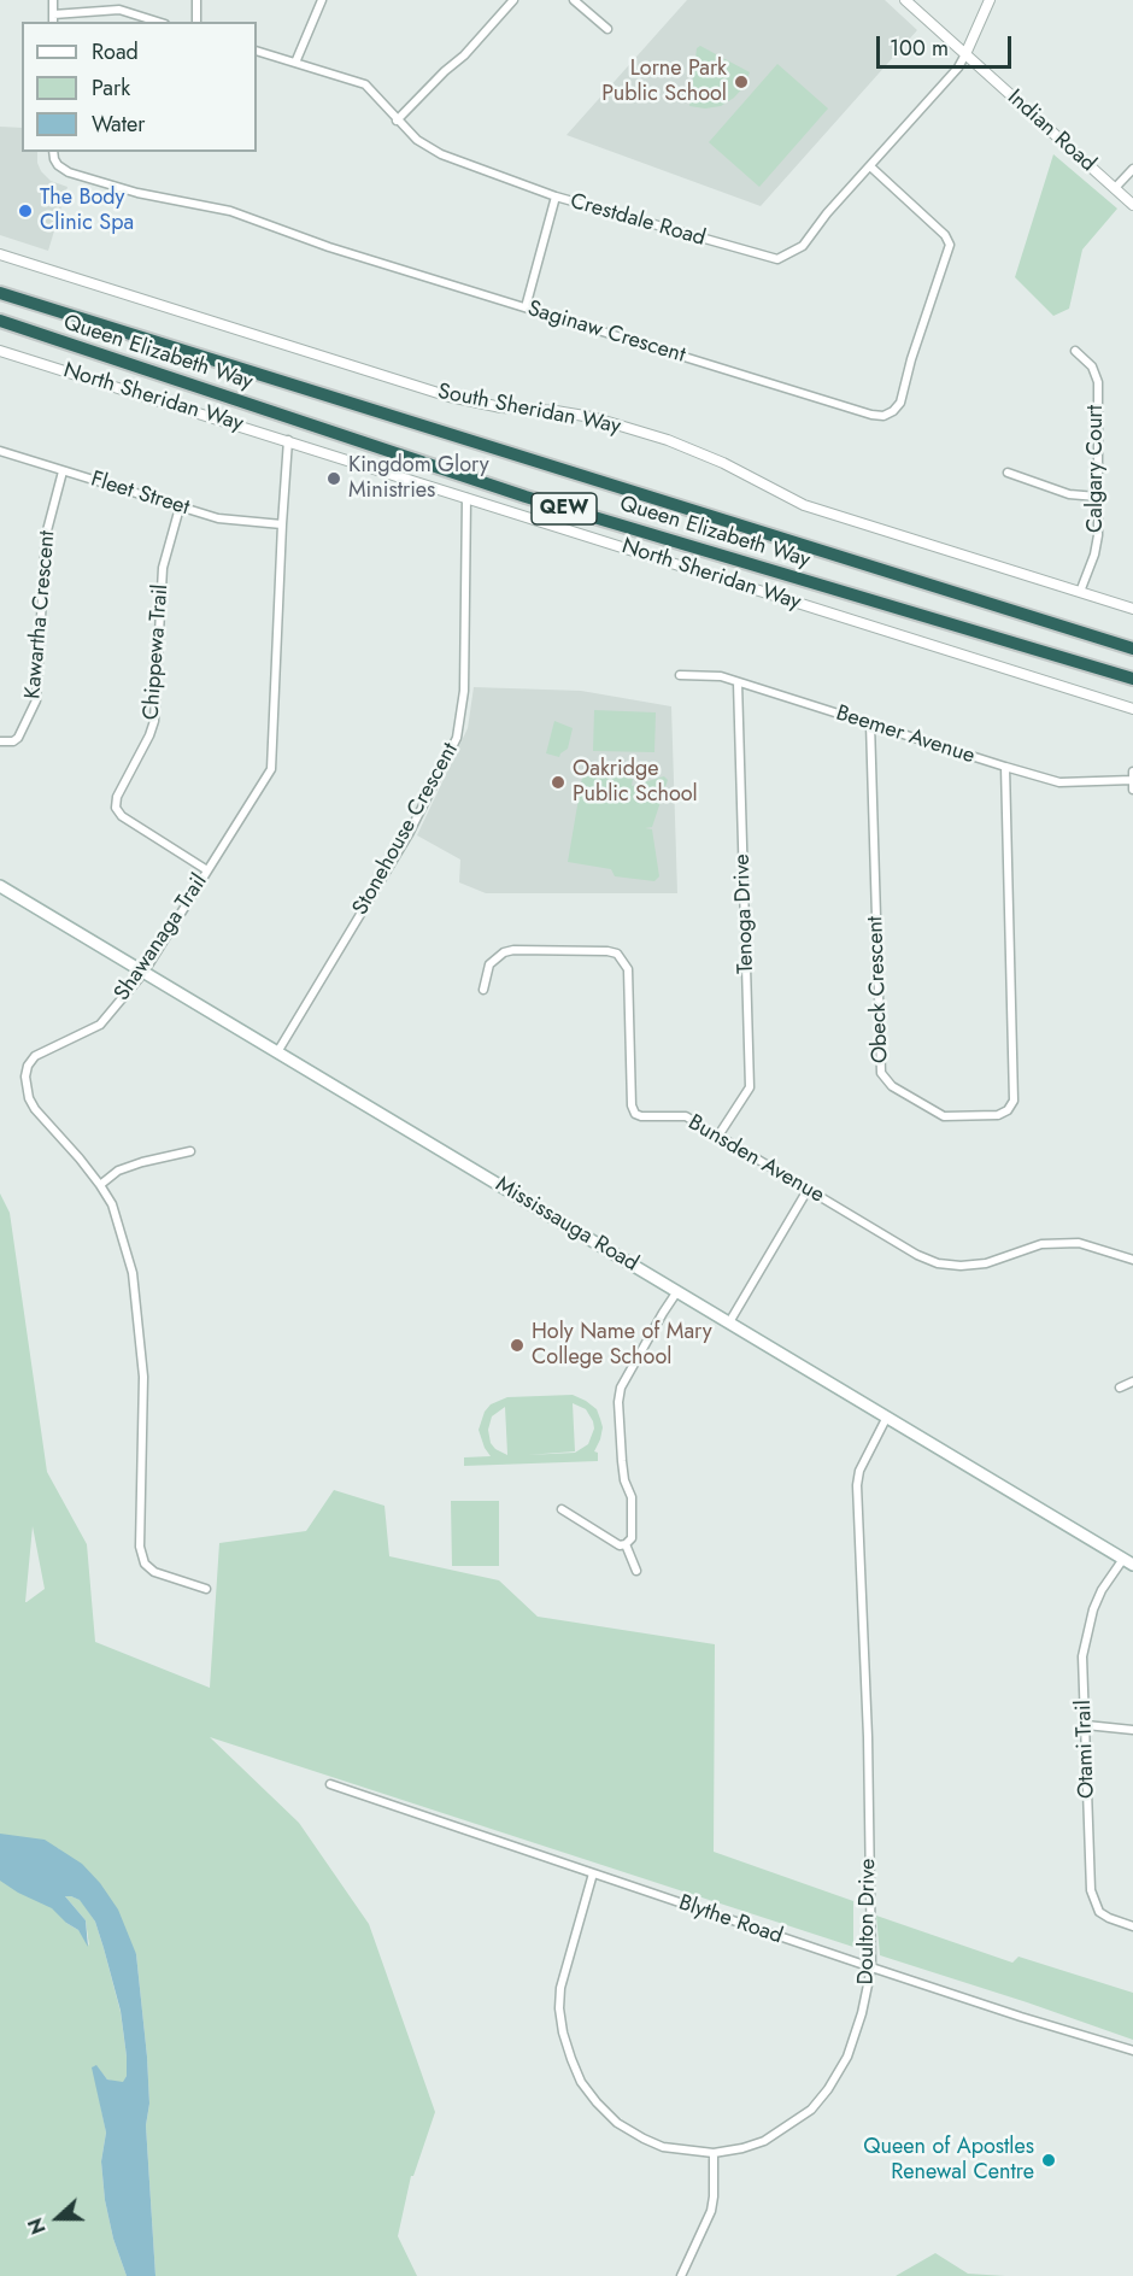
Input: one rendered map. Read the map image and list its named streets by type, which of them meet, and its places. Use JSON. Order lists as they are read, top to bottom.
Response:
{
  "streets": {
    "highway": ["Queen Elizabeth Way", "QEW"],
    "main road": ["Mississauga Road"],
    "street": [
      "Indian Road",
      "Crestdale Road",
      "Saginaw Crescent",
      "North Sheridan Way",
      "South Sheridan Way",
      "Calgary Court",
      "Fleet Street",
      "Kawartha Crescent",
      "Chippewa Trail",
      "Beemer Avenue",
      "Stonehouse Crescent",
      "Tenoga Drive",
      "Shawanaga Trail",
      "Obeck Crescent",
      "Bunsden Avenue",
      "Otami Trail",
      "Blythe Road",
      "Doulton Drive"
    ]
  },
  "crossings": [
    ["Indian Road", "Crestdale Road"],
    ["Crestdale Road", "Saginaw Crescent"],
    ["North Sheridan Way", "Stonehouse Crescent"],
    ["North Sheridan Way", "Shawanaga Trail"],
    ["South Sheridan Way", "Calgary Court"],
    ["Fleet Street", "Kawartha Crescent"],
    ["Fleet Street", "Chippewa Trail"],
    ["Fleet Street", "Shawanaga Trail"],
    ["Chippewa Trail", "Shawanaga Trail"],
    ["Beemer Avenue", "Tenoga Drive"],
    ["Beemer Avenue", "Obeck Crescent"],
    ["Stonehouse Crescent", "Mississauga Road"],
    ["Tenoga Drive", "Bunsden Avenue"],
    ["Shawanaga Trail", "Mississauga Road"],
    ["Mississauga Road", "Otami Trail"],
    ["Mississauga Road", "Doulton Drive"],
    ["Blythe Road", "Doulton Drive"]
  ],
  "places": [
    "Lorne Park Public School",
    "The Body Clinic Spa",
    "Kingdom Glory Ministries",
    "Oakridge Public School",
    "Holy Name of Mary College School",
    "Queen of Apostles Renewal Centre"
  ],
  "legend": ["Road", "Park", "Water"],
  "scale_bar": "100 m",
  "north": "left"
}
